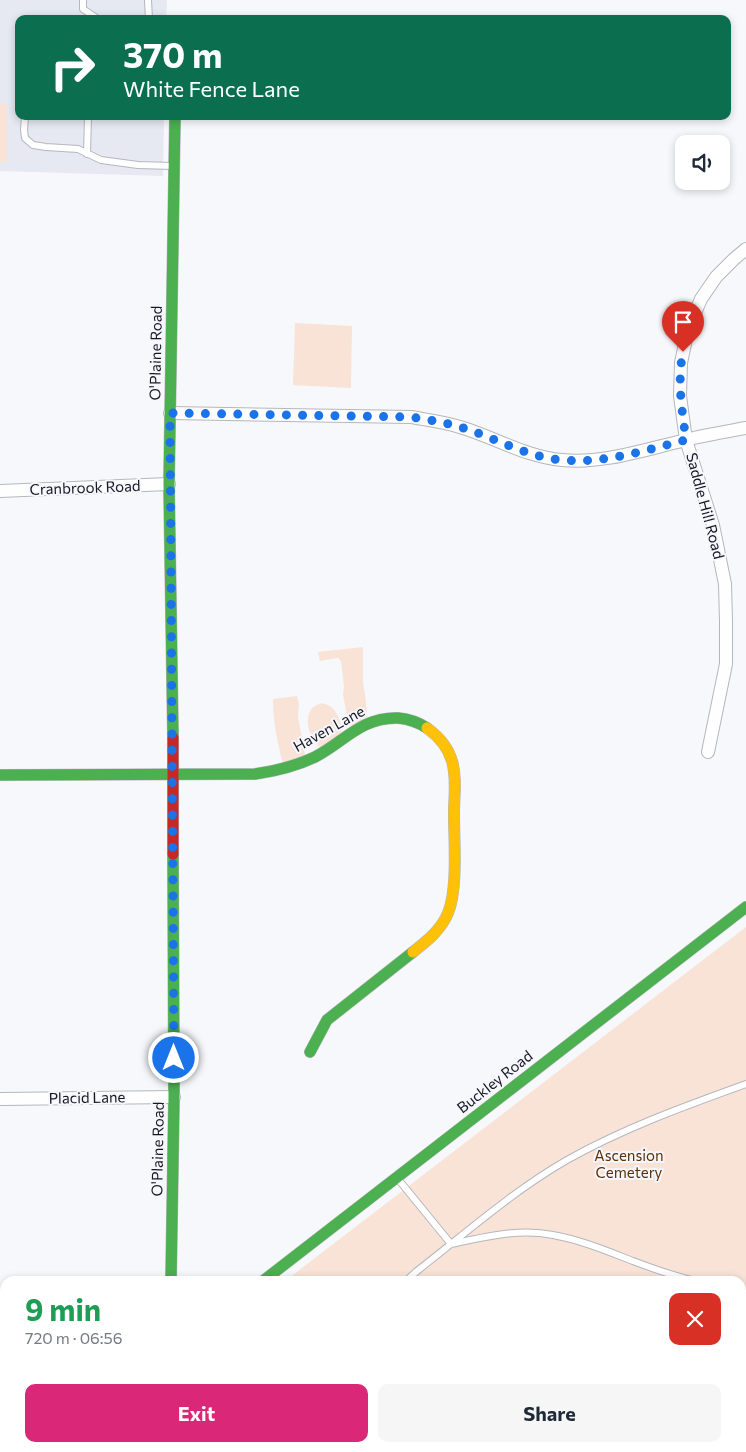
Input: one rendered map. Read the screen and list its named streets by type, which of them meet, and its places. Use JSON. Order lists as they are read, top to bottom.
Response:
{
  "streets": {
    "street": [
      "O'Plaine Road",
      "Cranbrook Road",
      "Saddle Hill Road",
      "Haven Lane",
      "Buckley Road",
      "Placid Lane"
    ]
  },
  "crossings": [
    ["O'Plaine Road", "Cranbrook Road"],
    ["O'Plaine Road", "Haven Lane"],
    ["O'Plaine Road", "Placid Lane"]
  ],
  "parks": ["Ascension Cemetery"],
  "page": {
    "turn": ["370 m", "White Fence Lane"],
    "heading": ["9 min", "720 m · 06:56"],
    "buttons": ["Exit", "Share"]
  }
}
